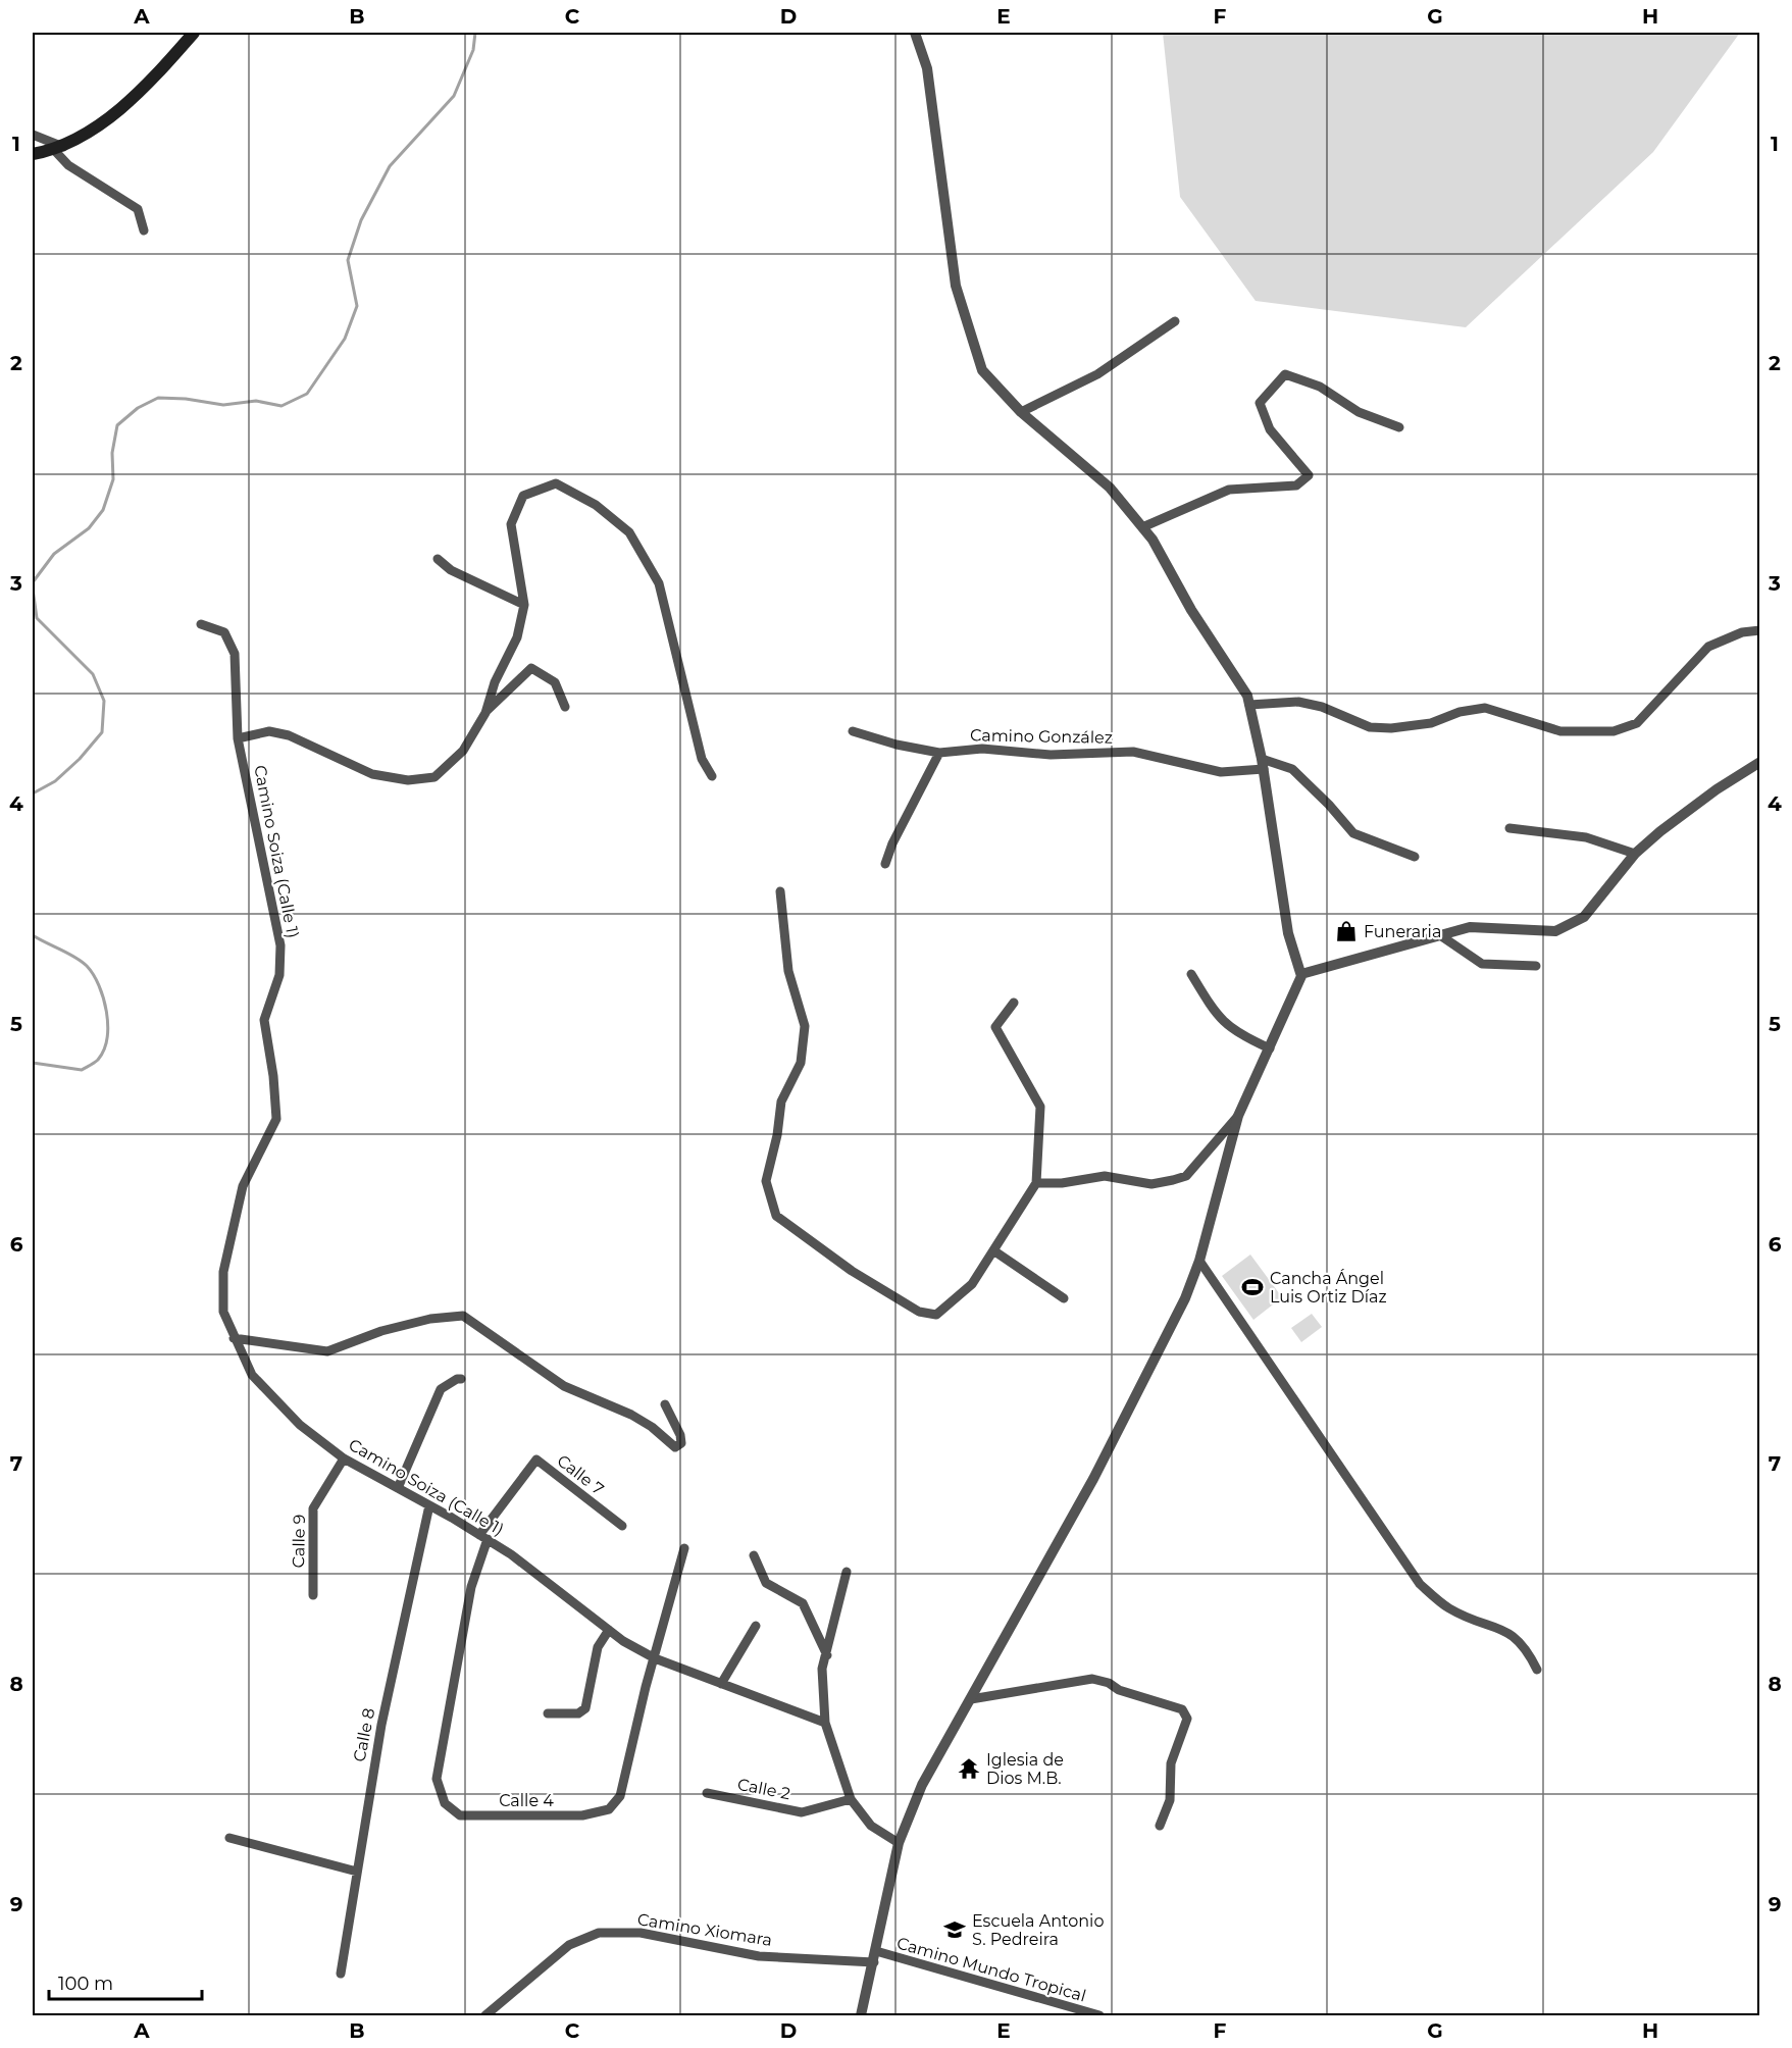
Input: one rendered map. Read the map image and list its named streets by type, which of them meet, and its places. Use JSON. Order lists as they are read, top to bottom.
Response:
{
  "streets": {
    "street": [
      "Camino González",
      "Camino Soiza (Calle 1)",
      "Calle 7",
      "Calle 9",
      "Calle 8",
      "Calle 2",
      "Calle 4",
      "Camino Xiomara",
      "Camino Mundo Tropical"
    ]
  },
  "crossings": [
    ["Camino Soiza (Calle 1)", "Calle 7"],
    ["Camino Soiza (Calle 1)", "Calle 9"],
    ["Camino Soiza (Calle 1)", "Calle 8"],
    ["Camino Soiza (Calle 1)", "Calle 4"],
    ["Calle 7", "Calle 4"],
    ["Camino Xiomara", "Camino Mundo Tropical"]
  ],
  "places": {
    "shop": ["Funeraria"],
    "sports": ["Cancha Ángel Luis Ortiz Díaz"],
    "temple": ["Iglesia de Dios M.B."],
    "school or university": ["Escuela Antonio S. Pedreira"]
  },
  "scale_bar": "100 m",
  "grid": {
    "columns": [
      "A",
      "B",
      "C",
      "D",
      "E",
      "F",
      "G",
      "H"
    ],
    "rows": [
      "1",
      "2",
      "3",
      "4",
      "5",
      "6",
      "7",
      "8",
      "9"
    ]
  }
}
